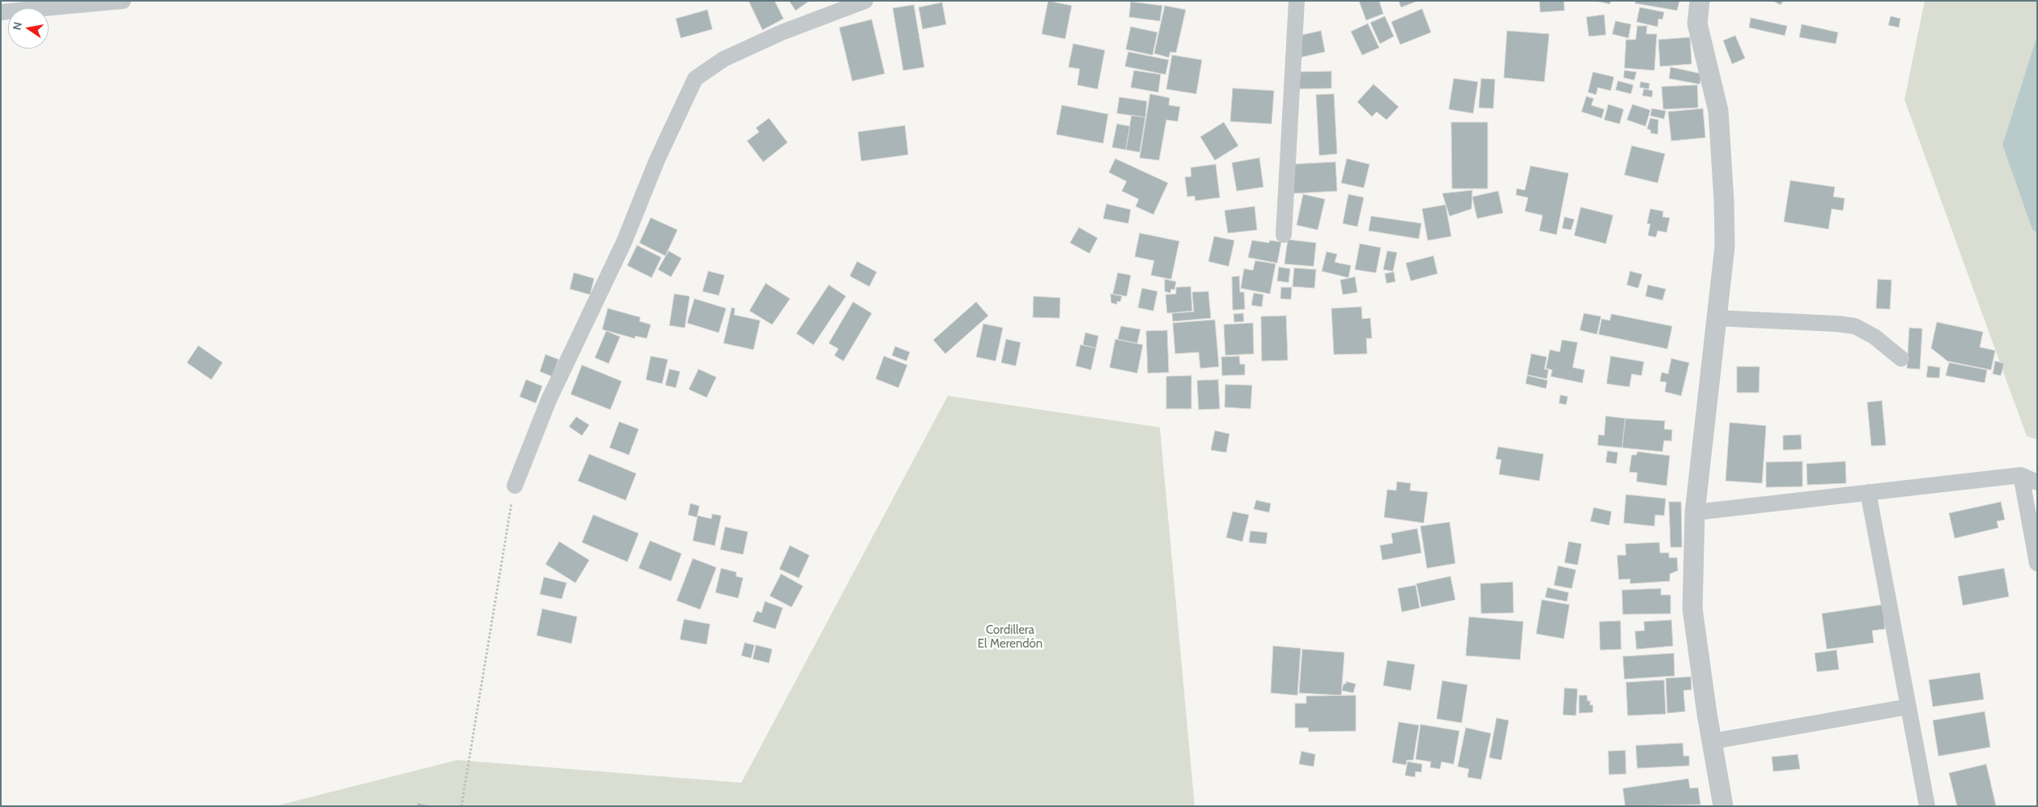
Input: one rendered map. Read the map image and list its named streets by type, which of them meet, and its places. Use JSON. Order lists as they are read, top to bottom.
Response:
{
  "parks": ["Cordillera El Merendón"],
  "north": "left"
}
